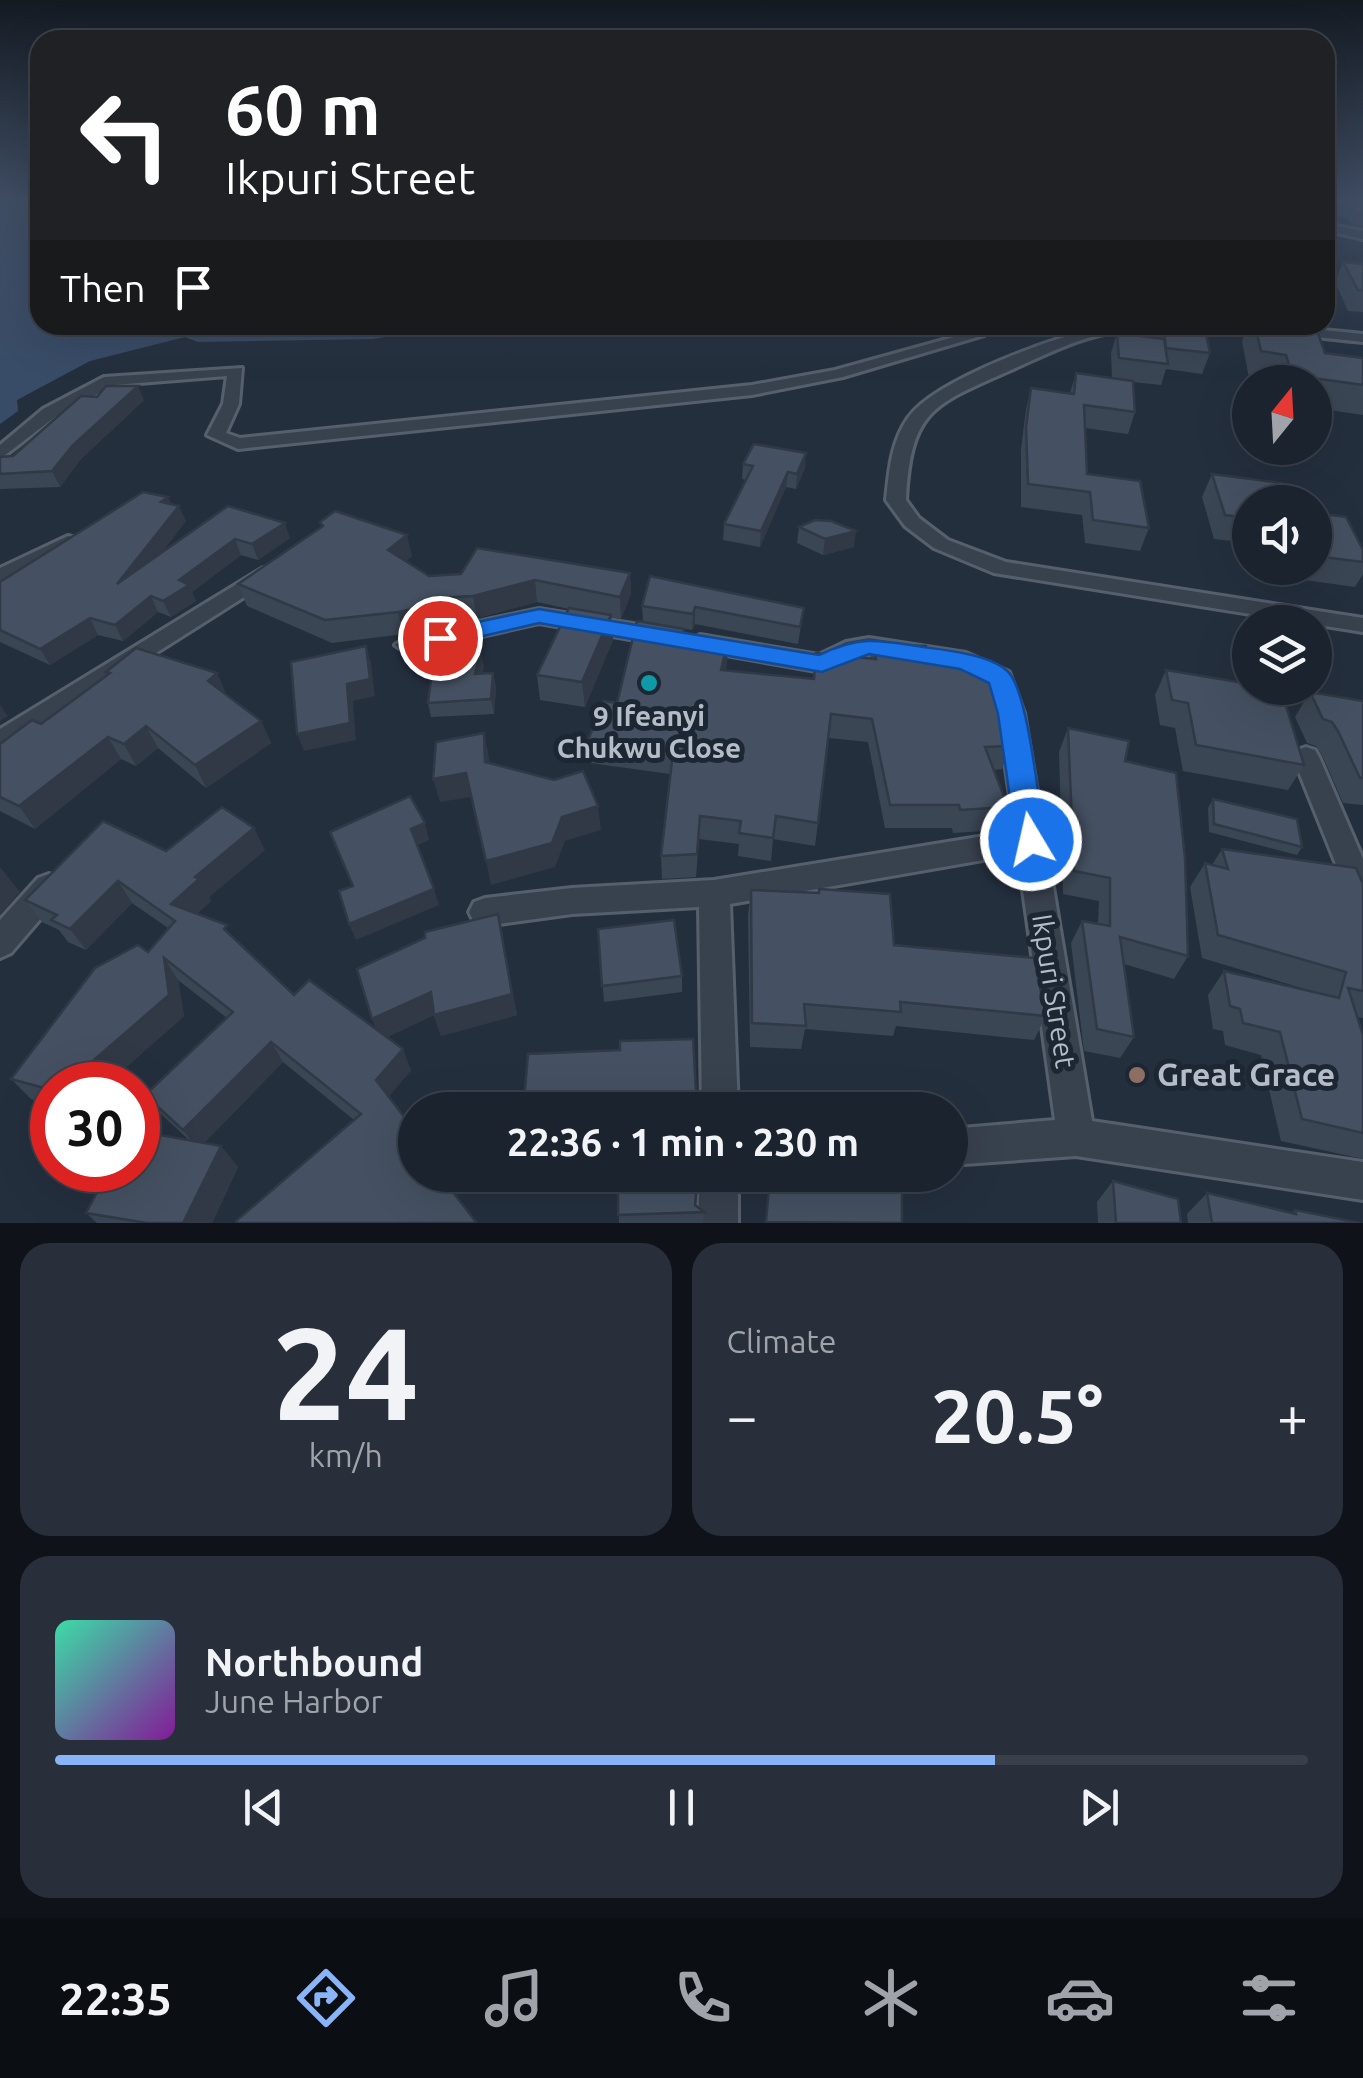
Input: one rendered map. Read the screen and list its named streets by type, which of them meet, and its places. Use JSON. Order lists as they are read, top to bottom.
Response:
{
  "streets": {
    "street": ["Ikpuri Street"]
  },
  "places": ["9 Ifeanyi Chukwu Close", "Great Grace"],
  "north": "top",
  "page": {
    "turn": ["60 m", "Ikpuri Street"],
    "then": "Then",
    "limit": "30",
    "trip": "22:36 · 1 min · 230 m",
    "tile": [
      ["24", "km/h"],
      "Climate"
    ],
    "heat": ["−", "20.5°", "+"],
    "song": ["Northbound", "June Harbor"],
    "tabs": "22:35"
  }
}
